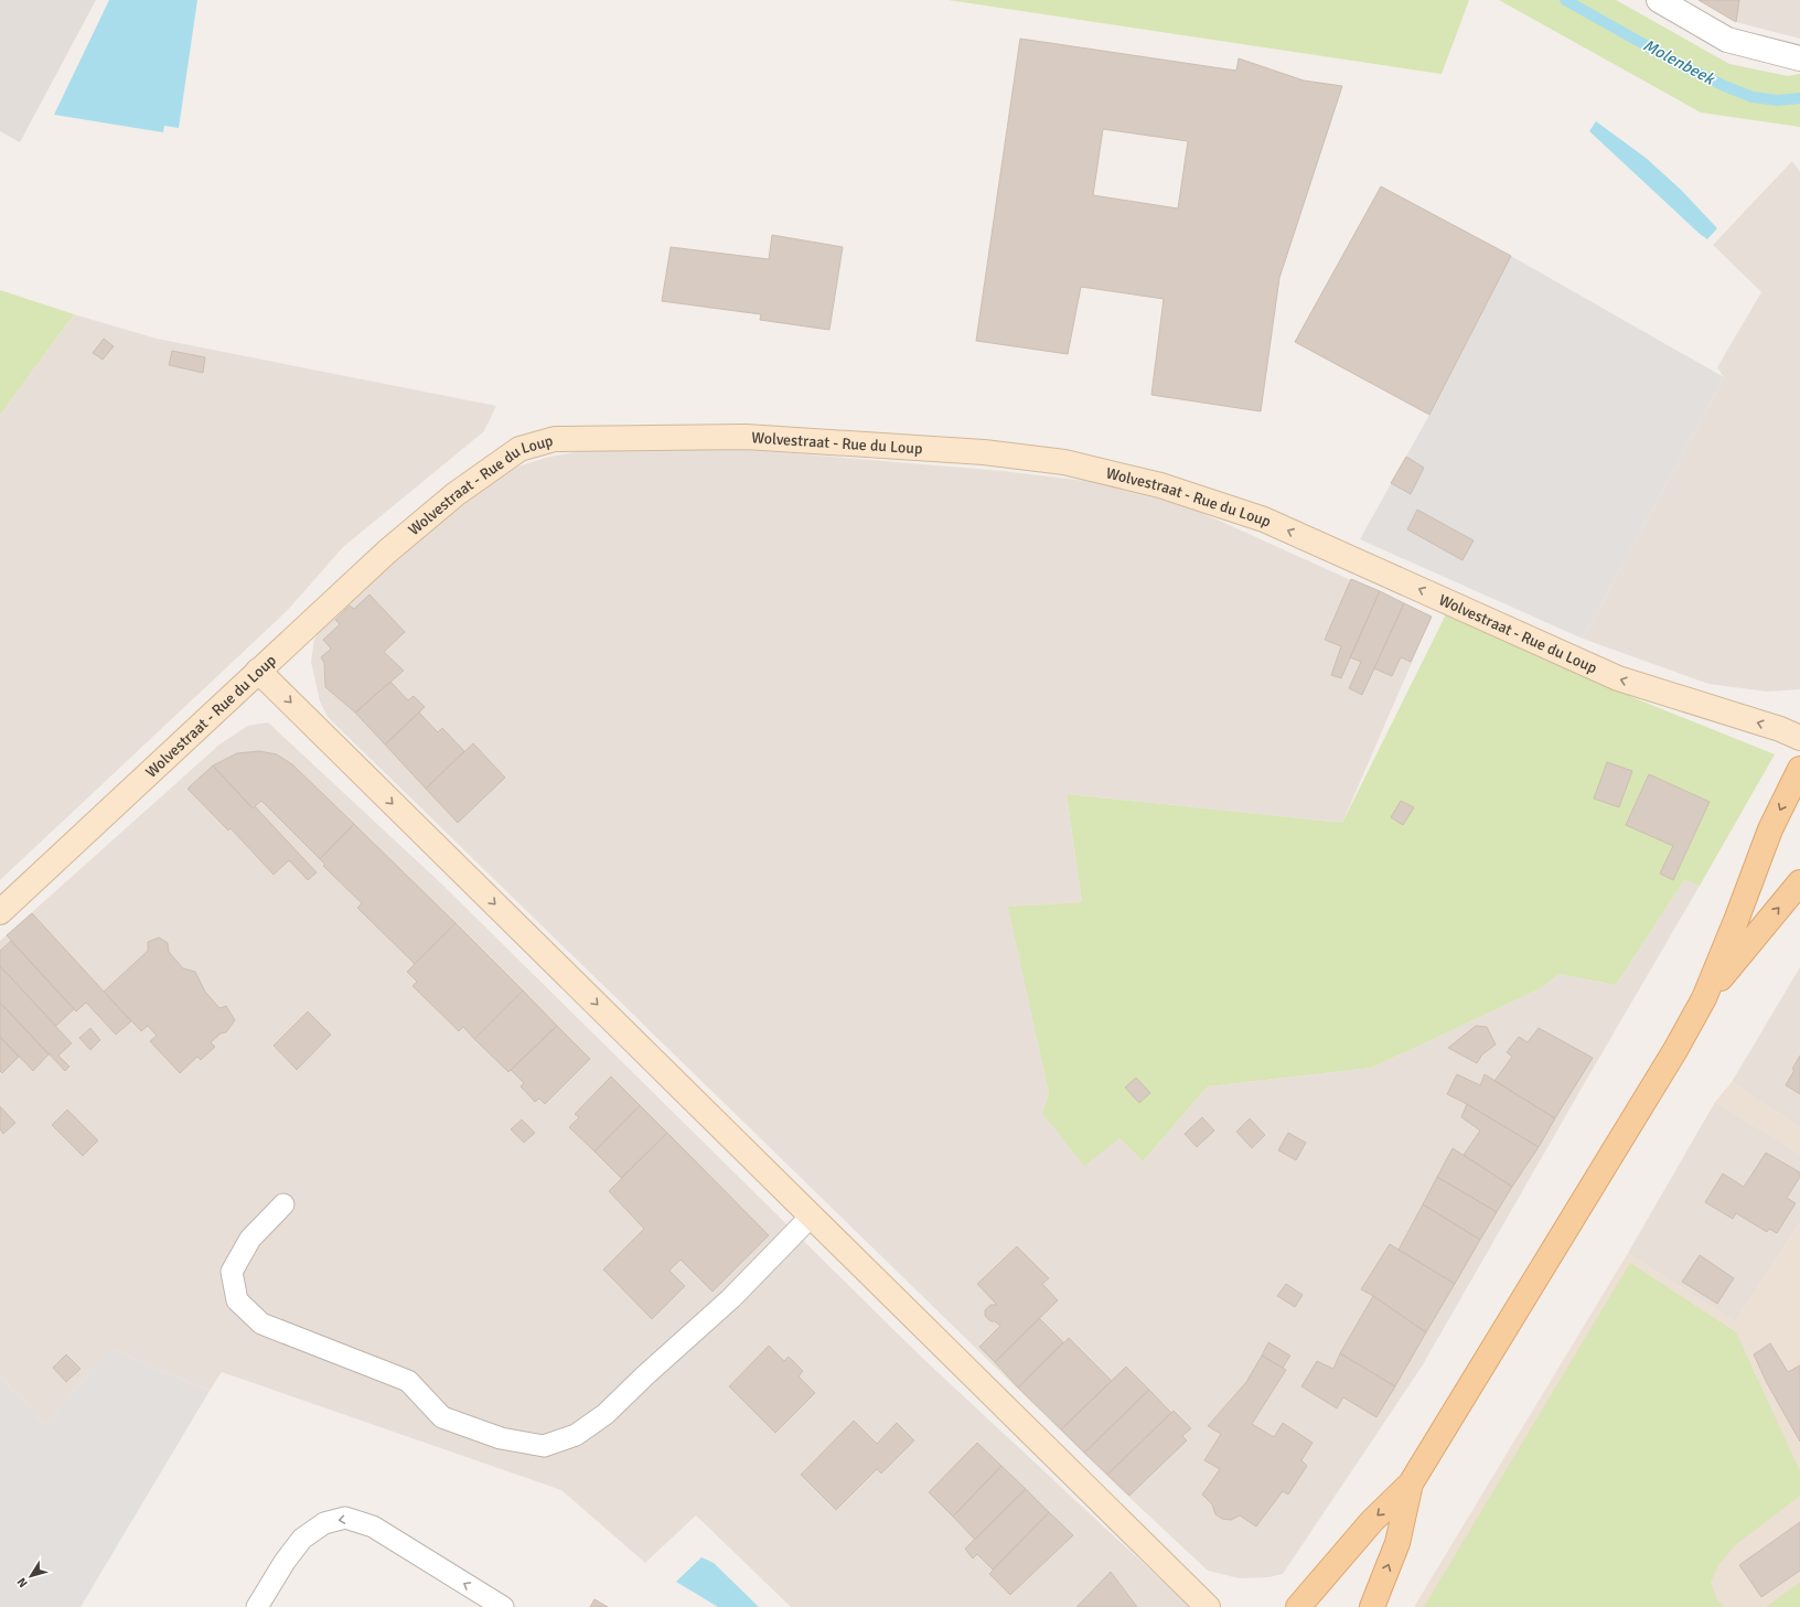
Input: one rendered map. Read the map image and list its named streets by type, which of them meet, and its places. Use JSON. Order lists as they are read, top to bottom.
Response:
{
  "streets": {
    "street": ["Wolvestraat - Rue du Loup"]
  },
  "one_way": ["Wolvestraat - Rue du Loup"],
  "water": ["Molenbeek"],
  "north": "bottom left"
}
